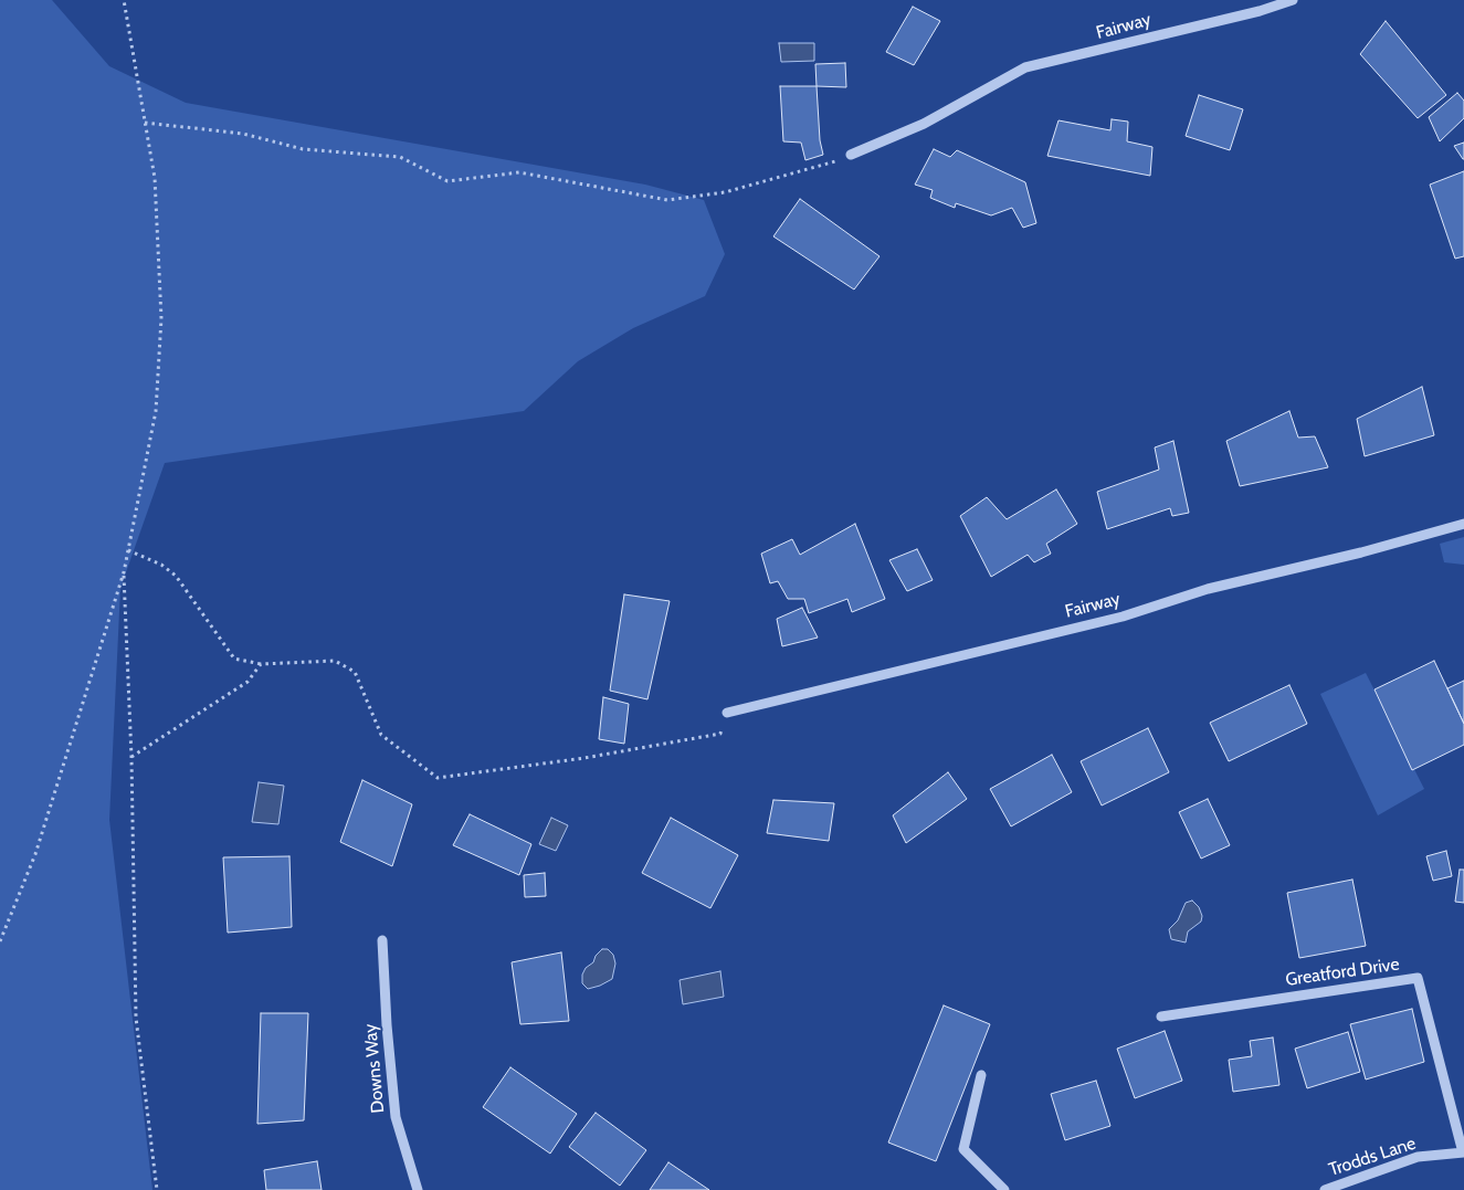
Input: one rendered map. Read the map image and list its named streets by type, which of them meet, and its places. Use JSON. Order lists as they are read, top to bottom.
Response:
{
  "streets": {
    "street": [
      "Fairway",
      "Greatford Drive",
      "Downs Way",
      "Trodds Lane"
    ]
  },
  "crossings": [
    ["Greatford Drive", "Trodds Lane"]
  ]
}
